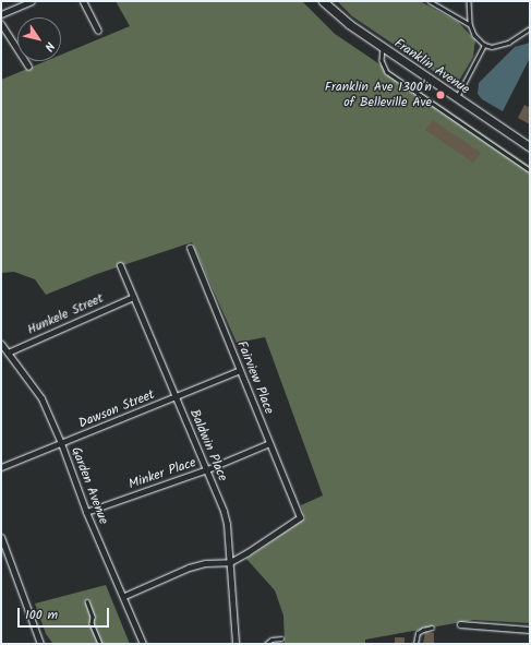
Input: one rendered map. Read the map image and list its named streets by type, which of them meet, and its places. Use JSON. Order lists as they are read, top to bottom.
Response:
{
  "streets": {
    "main road": ["Franklin Avenue"],
    "street": [
      "Hunkele Street",
      "Fairview Place",
      "Dawson Street",
      "Baldwin Place",
      "Minker Place",
      "Garden Avenue"
    ]
  },
  "crossings": [
    ["Hunkele Street", "Baldwin Place"],
    ["Hunkele Street", "Garden Avenue"],
    ["Fairview Place", "Dawson Street"],
    ["Fairview Place", "Baldwin Place"],
    ["Fairview Place", "Minker Place"],
    ["Dawson Street", "Baldwin Place"],
    ["Dawson Street", "Garden Avenue"],
    ["Baldwin Place", "Minker Place"],
    ["Minker Place", "Garden Avenue"]
  ],
  "places": ["Franklin Ave 1300'n of Belleville Ave"],
  "scale_bar": "100 m",
  "north": "bottom right"
}
